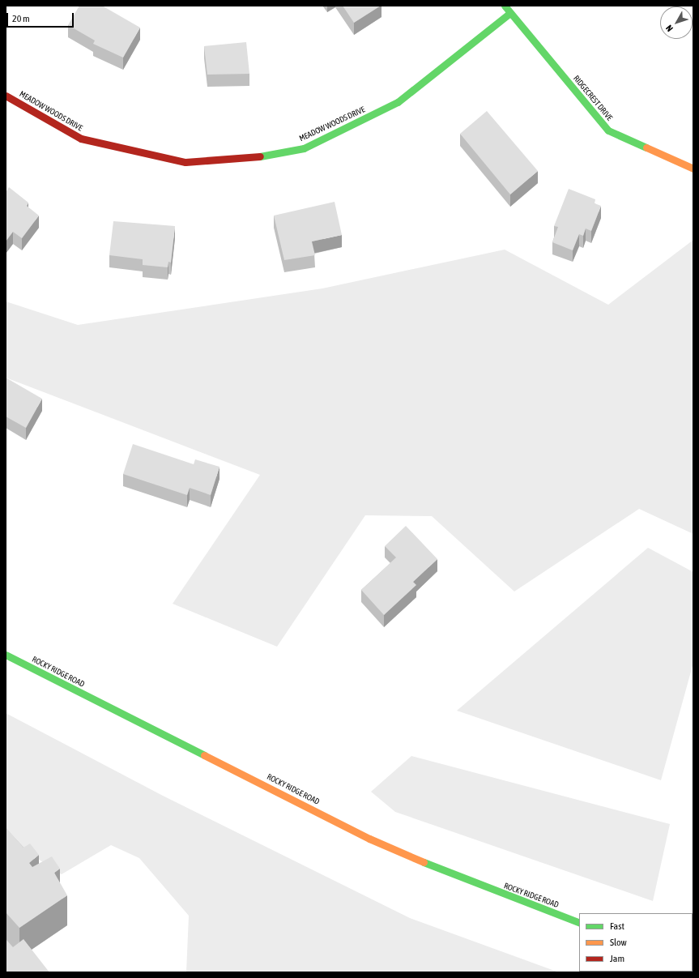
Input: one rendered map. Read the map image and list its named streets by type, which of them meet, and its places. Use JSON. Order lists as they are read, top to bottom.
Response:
{
  "streets": {
    "main road": ["RIDGECREST DRIVE", "MEADOW WOODS DRIVE", "ROCKY RIDGE ROAD"]
  },
  "crossings": [
    ["RIDGECREST DRIVE", "MEADOW WOODS DRIVE"]
  ],
  "legend": ["Fast", "Slow", "Jam"],
  "scale_bar": "20 m",
  "north": "bottom left"
}
